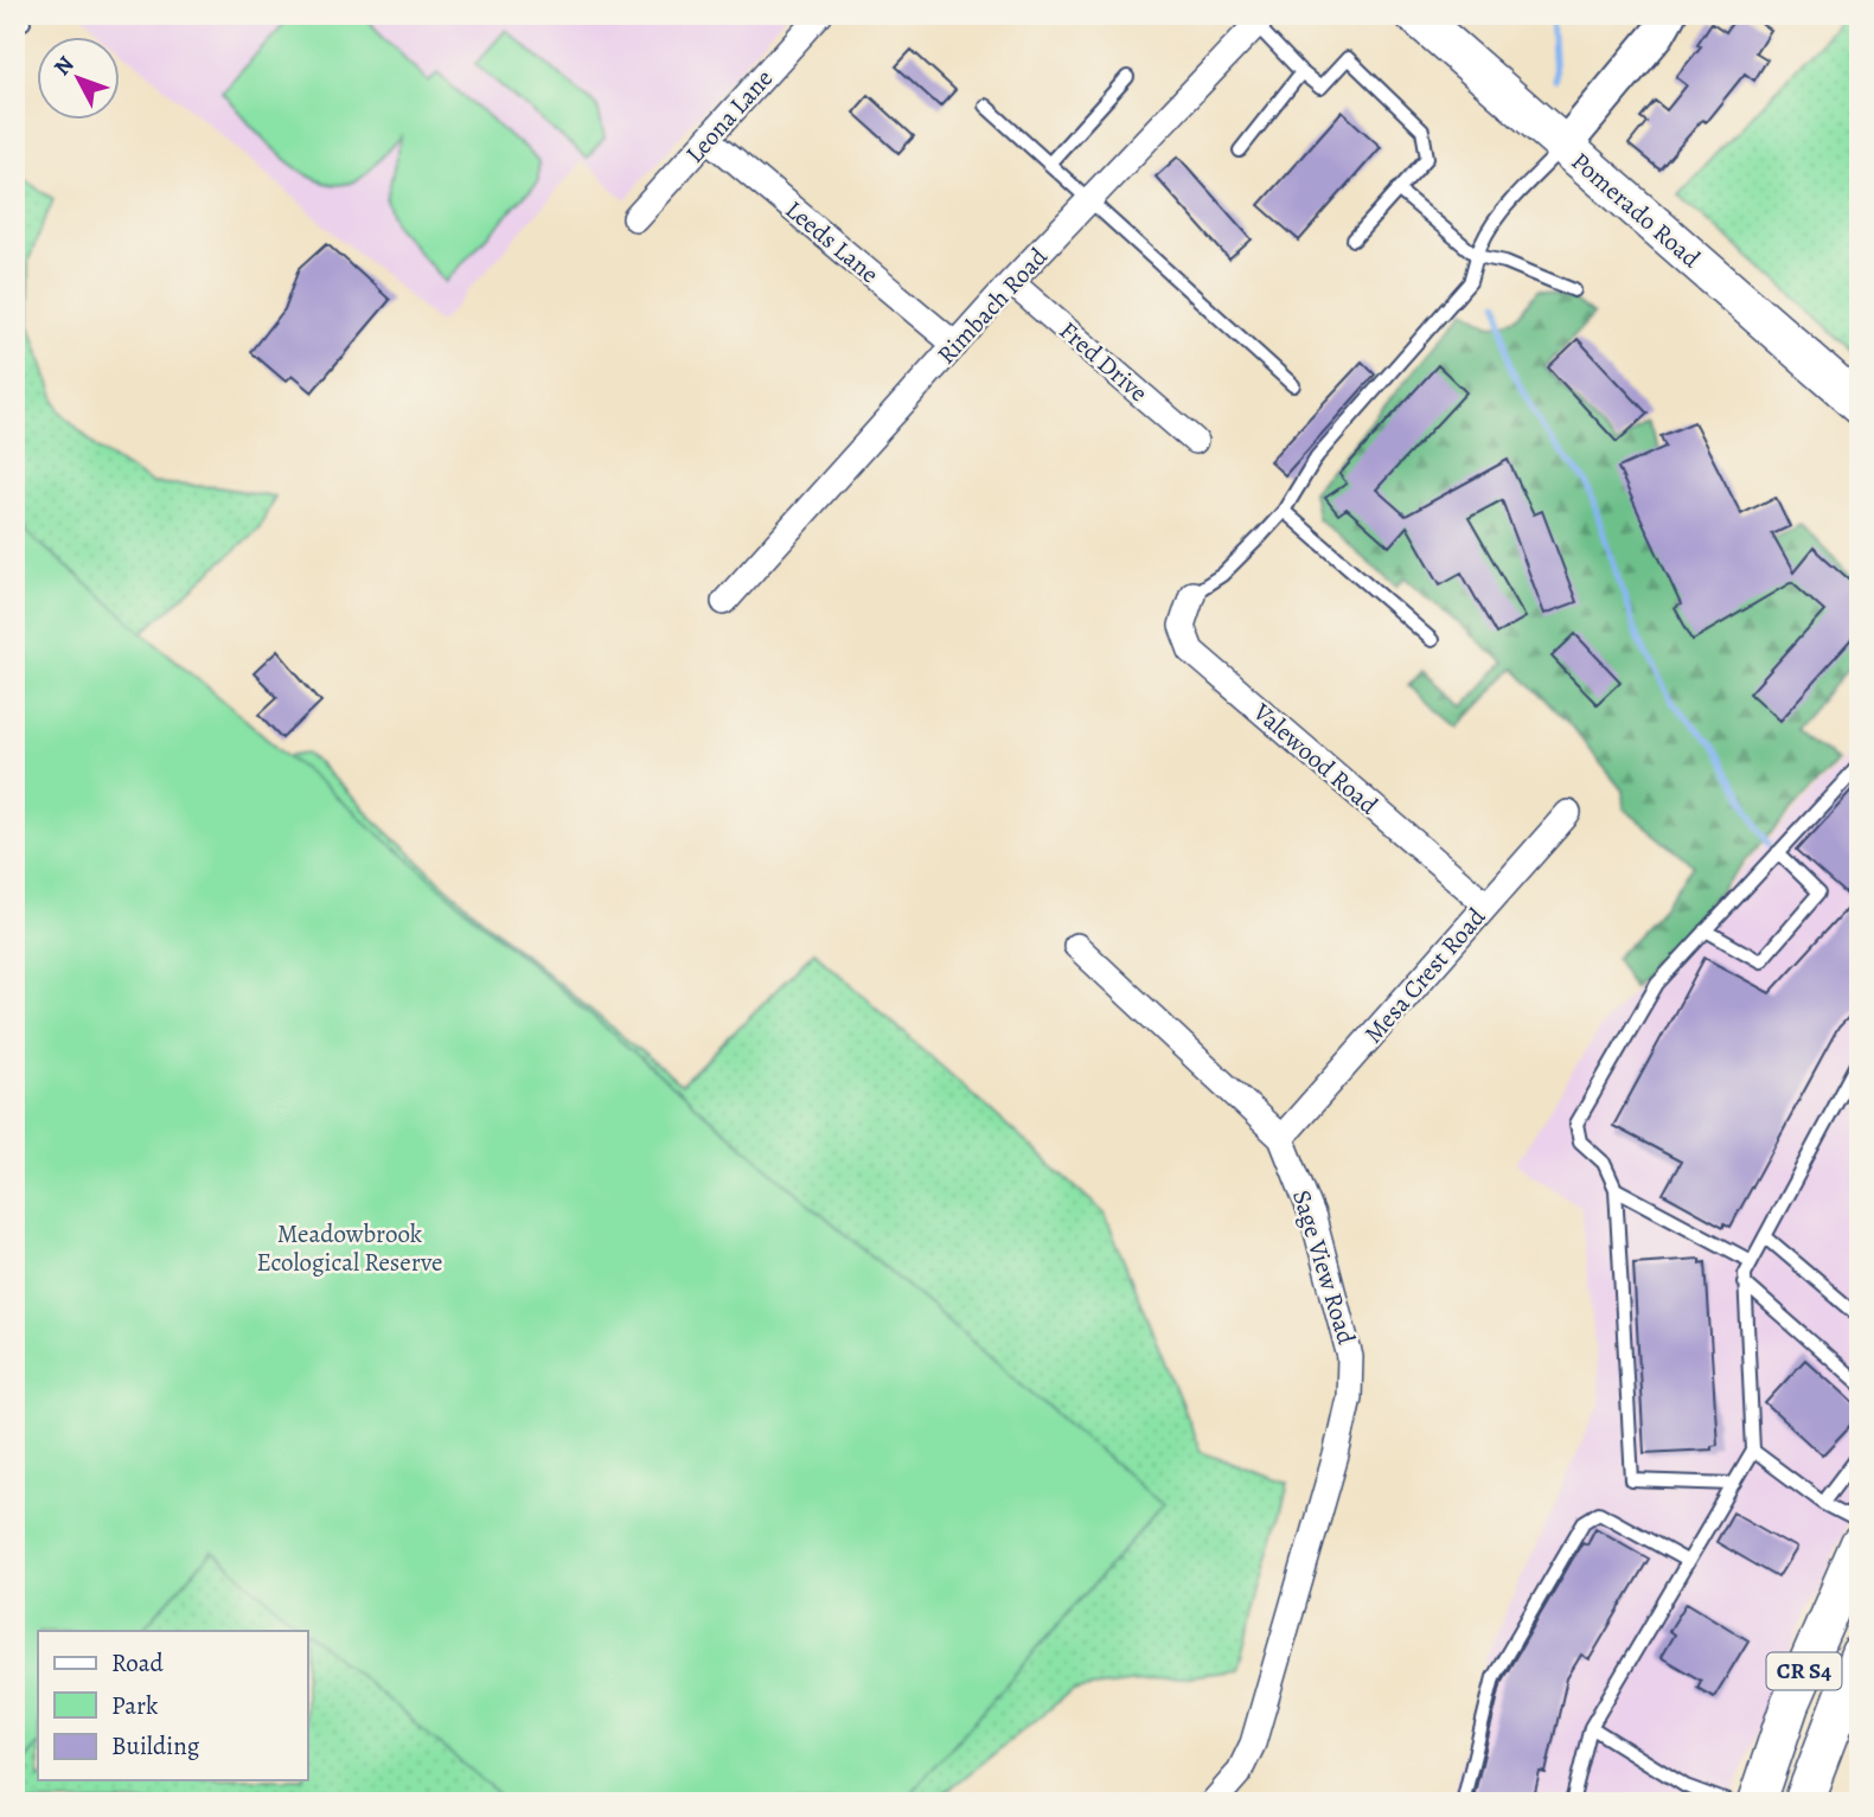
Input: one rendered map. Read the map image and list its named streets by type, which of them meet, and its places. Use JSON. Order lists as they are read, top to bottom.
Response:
{
  "streets": {
    "main road": ["Pomerado Road", "CR S4"],
    "street": [
      "Leona Lane",
      "Leeds Lane",
      "Rimbach Road",
      "Fred Drive",
      "Valewood Road",
      "Mesa Crest Road",
      "Sage View Road"
    ]
  },
  "crossings": [
    ["Leona Lane", "Leeds Lane"],
    ["Leeds Lane", "Rimbach Road"],
    ["Rimbach Road", "Fred Drive"],
    ["Valewood Road", "Mesa Crest Road"],
    ["Mesa Crest Road", "Sage View Road"]
  ],
  "parks": ["Meadowbrook Ecological Reserve"],
  "legend": ["Road", "Park", "Building"],
  "north": "top left"
}
